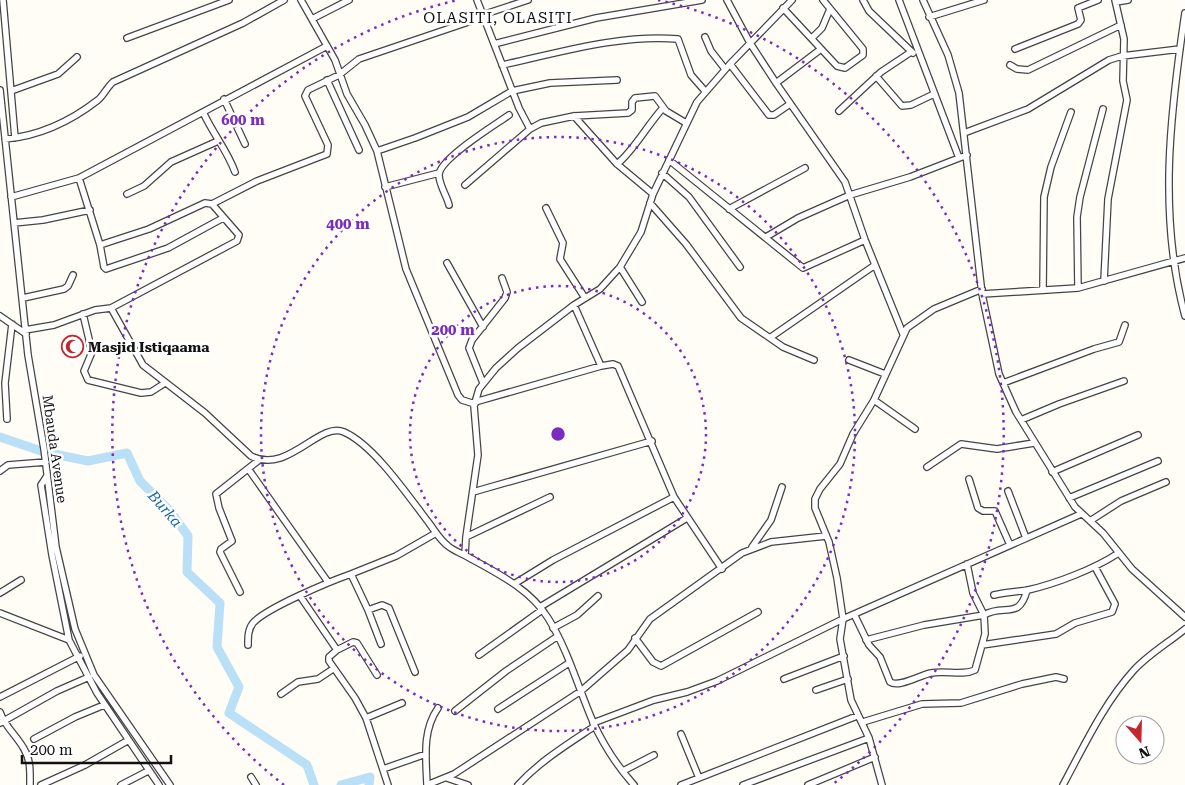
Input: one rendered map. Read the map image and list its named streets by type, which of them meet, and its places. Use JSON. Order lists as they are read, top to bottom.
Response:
{
  "streets": {
    "street": ["Mbauda Avenue"]
  },
  "districts": ["OLASITI, OLASITI"],
  "water": ["Burka"],
  "places": {
    "mosque": ["Masjid Istiqaama"]
  },
  "scale_bar": "200 m",
  "north": "bottom",
  "rings": ["600 m", "400 m", "200 m"]
}
